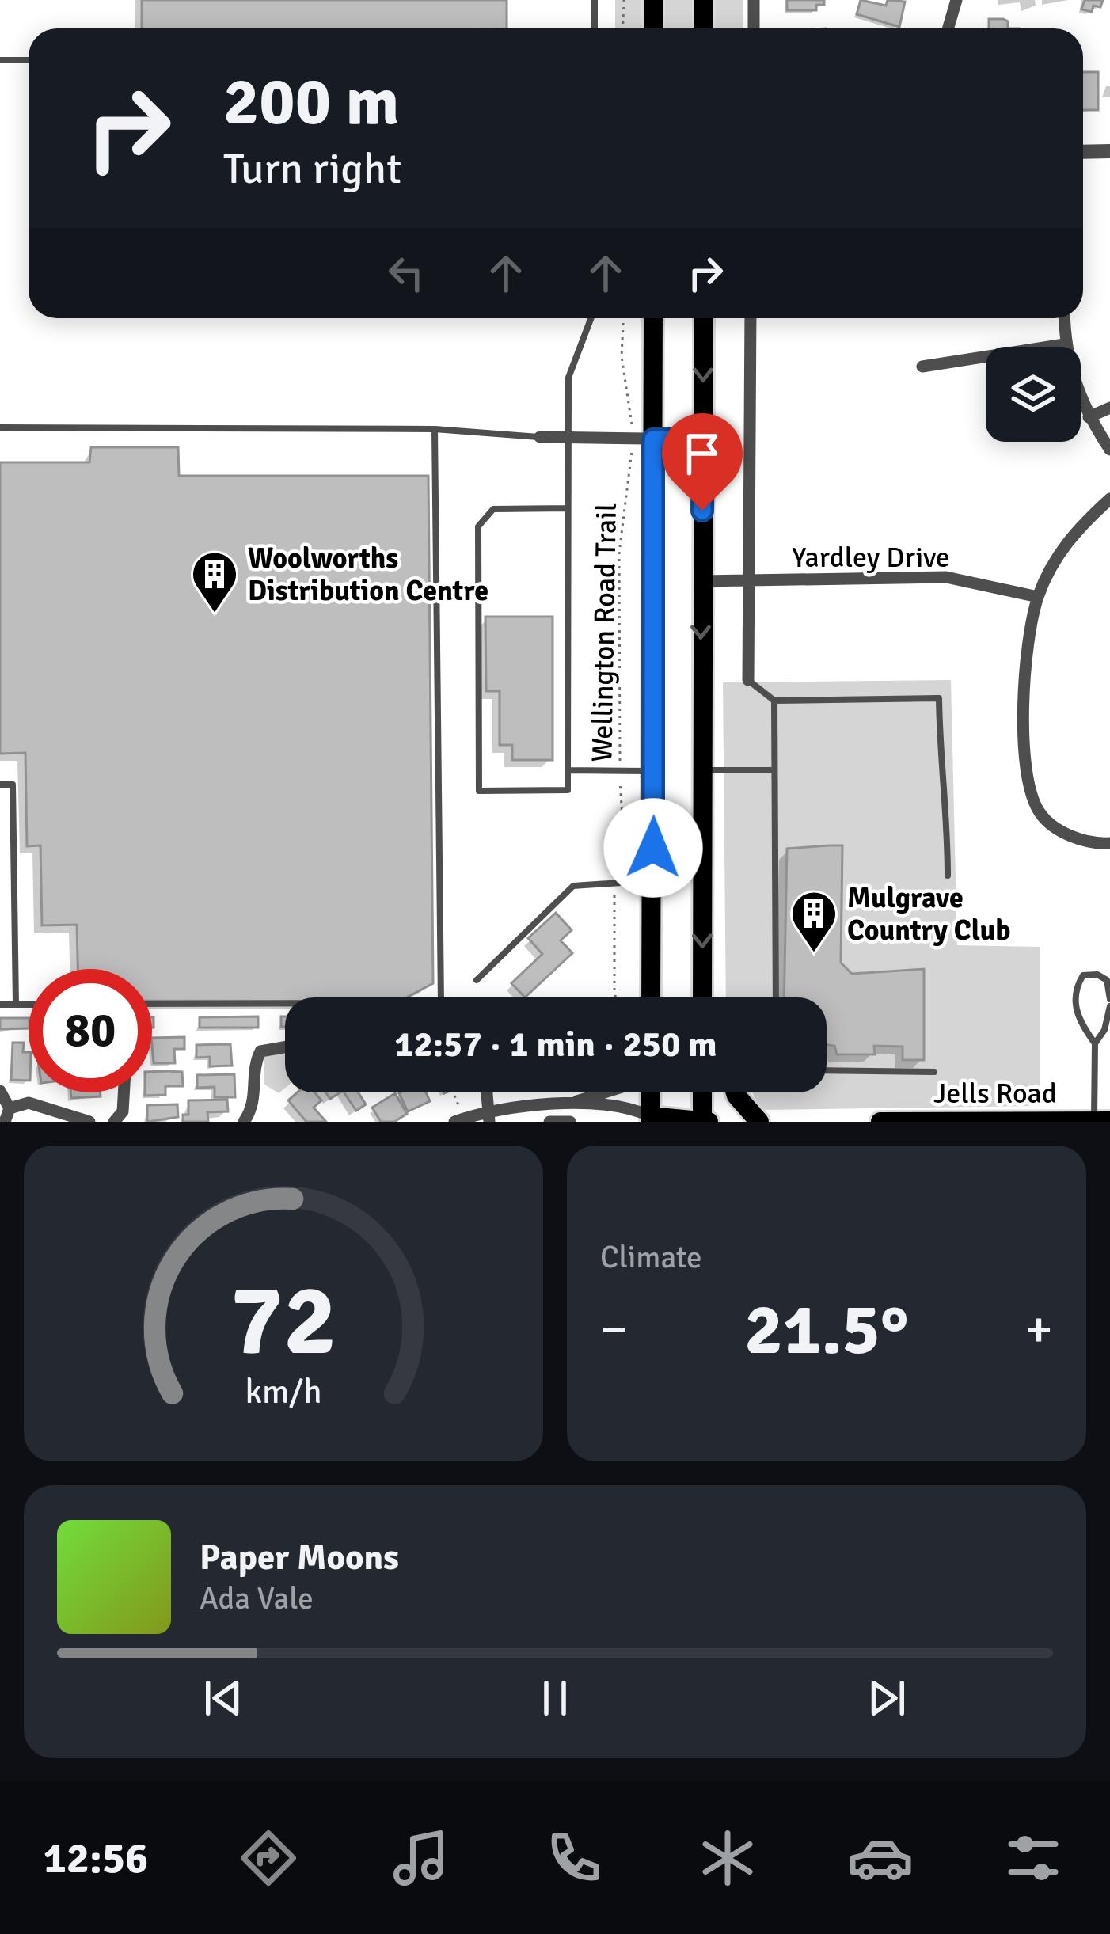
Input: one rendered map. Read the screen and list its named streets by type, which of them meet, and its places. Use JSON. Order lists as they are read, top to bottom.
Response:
{
  "streets": {
    "main road": ["Jells Road"],
    "street": ["Yardley Drive"],
    "path": ["Wellington Road Trail"]
  },
  "places": {
    "building": ["Woolworths Distribution Centre", "Mulgrave Country Club"]
  },
  "page": {
    "turn": ["200 m", "Turn right"],
    "limit": "80",
    "trip": "12:57 · 1 min · 250 m",
    "tile": "Climate",
    "heat": ["−", "21.5°", "+"],
    "song": ["Paper Moons", "Ada Vale"],
    "tabs": "12:56",
    "gauge": ["72", "km/h"]
  }
}
